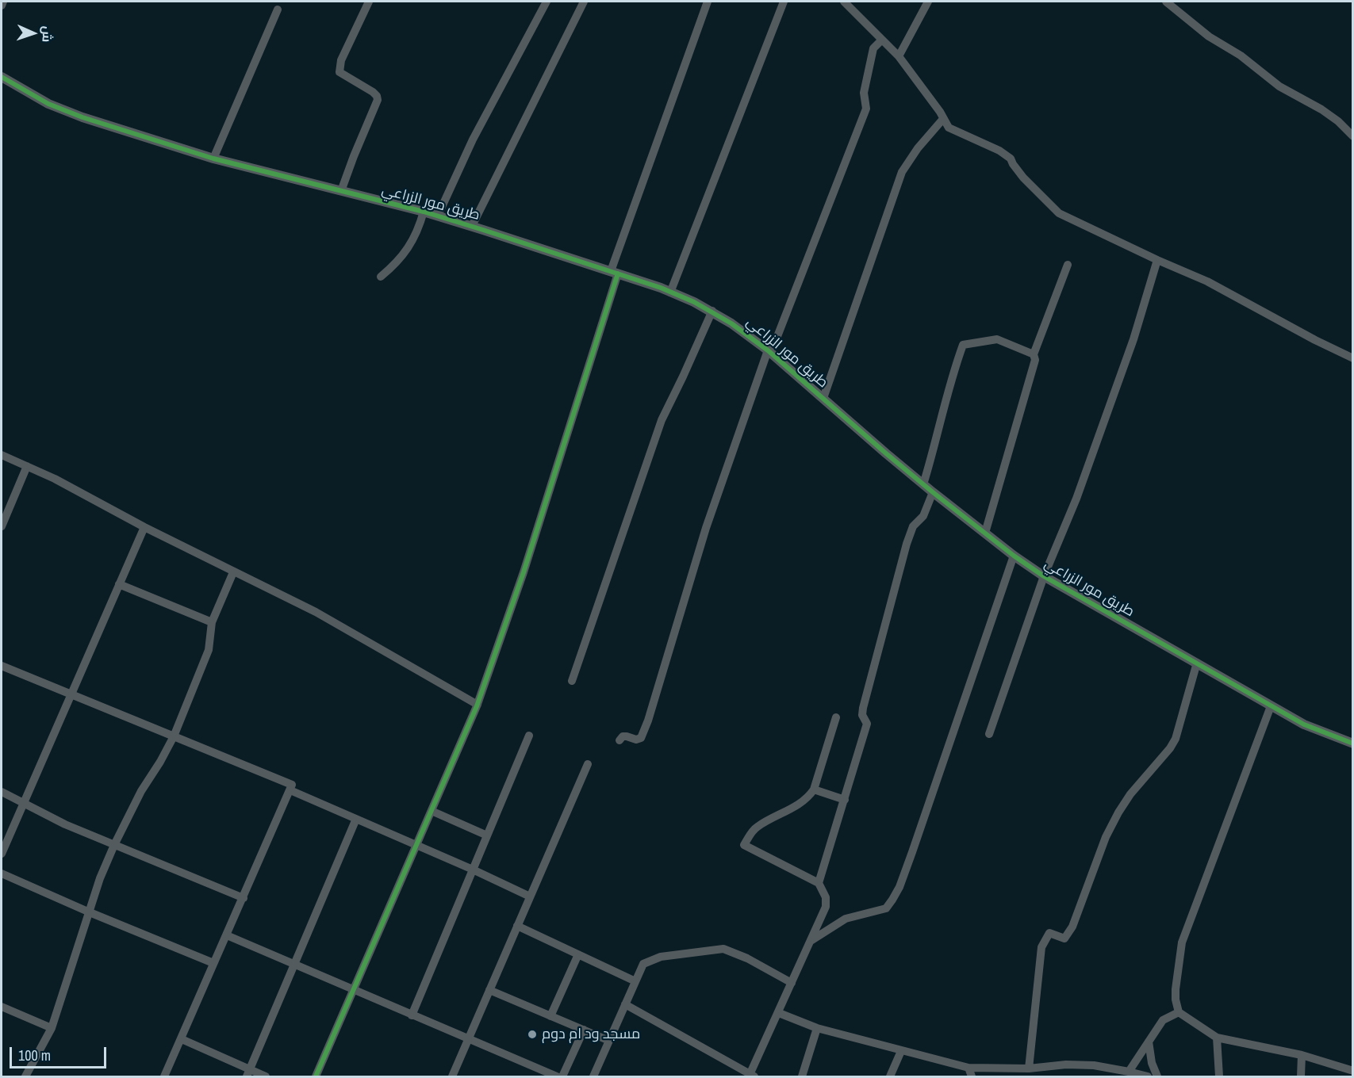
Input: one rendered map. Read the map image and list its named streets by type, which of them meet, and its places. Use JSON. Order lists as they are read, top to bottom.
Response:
{
  "streets": {
    "street": ["طريق مور الزراعي"]
  },
  "places": ["مسجد ود ام دوم"],
  "scale_bar": "100 m",
  "north": "right"
}
